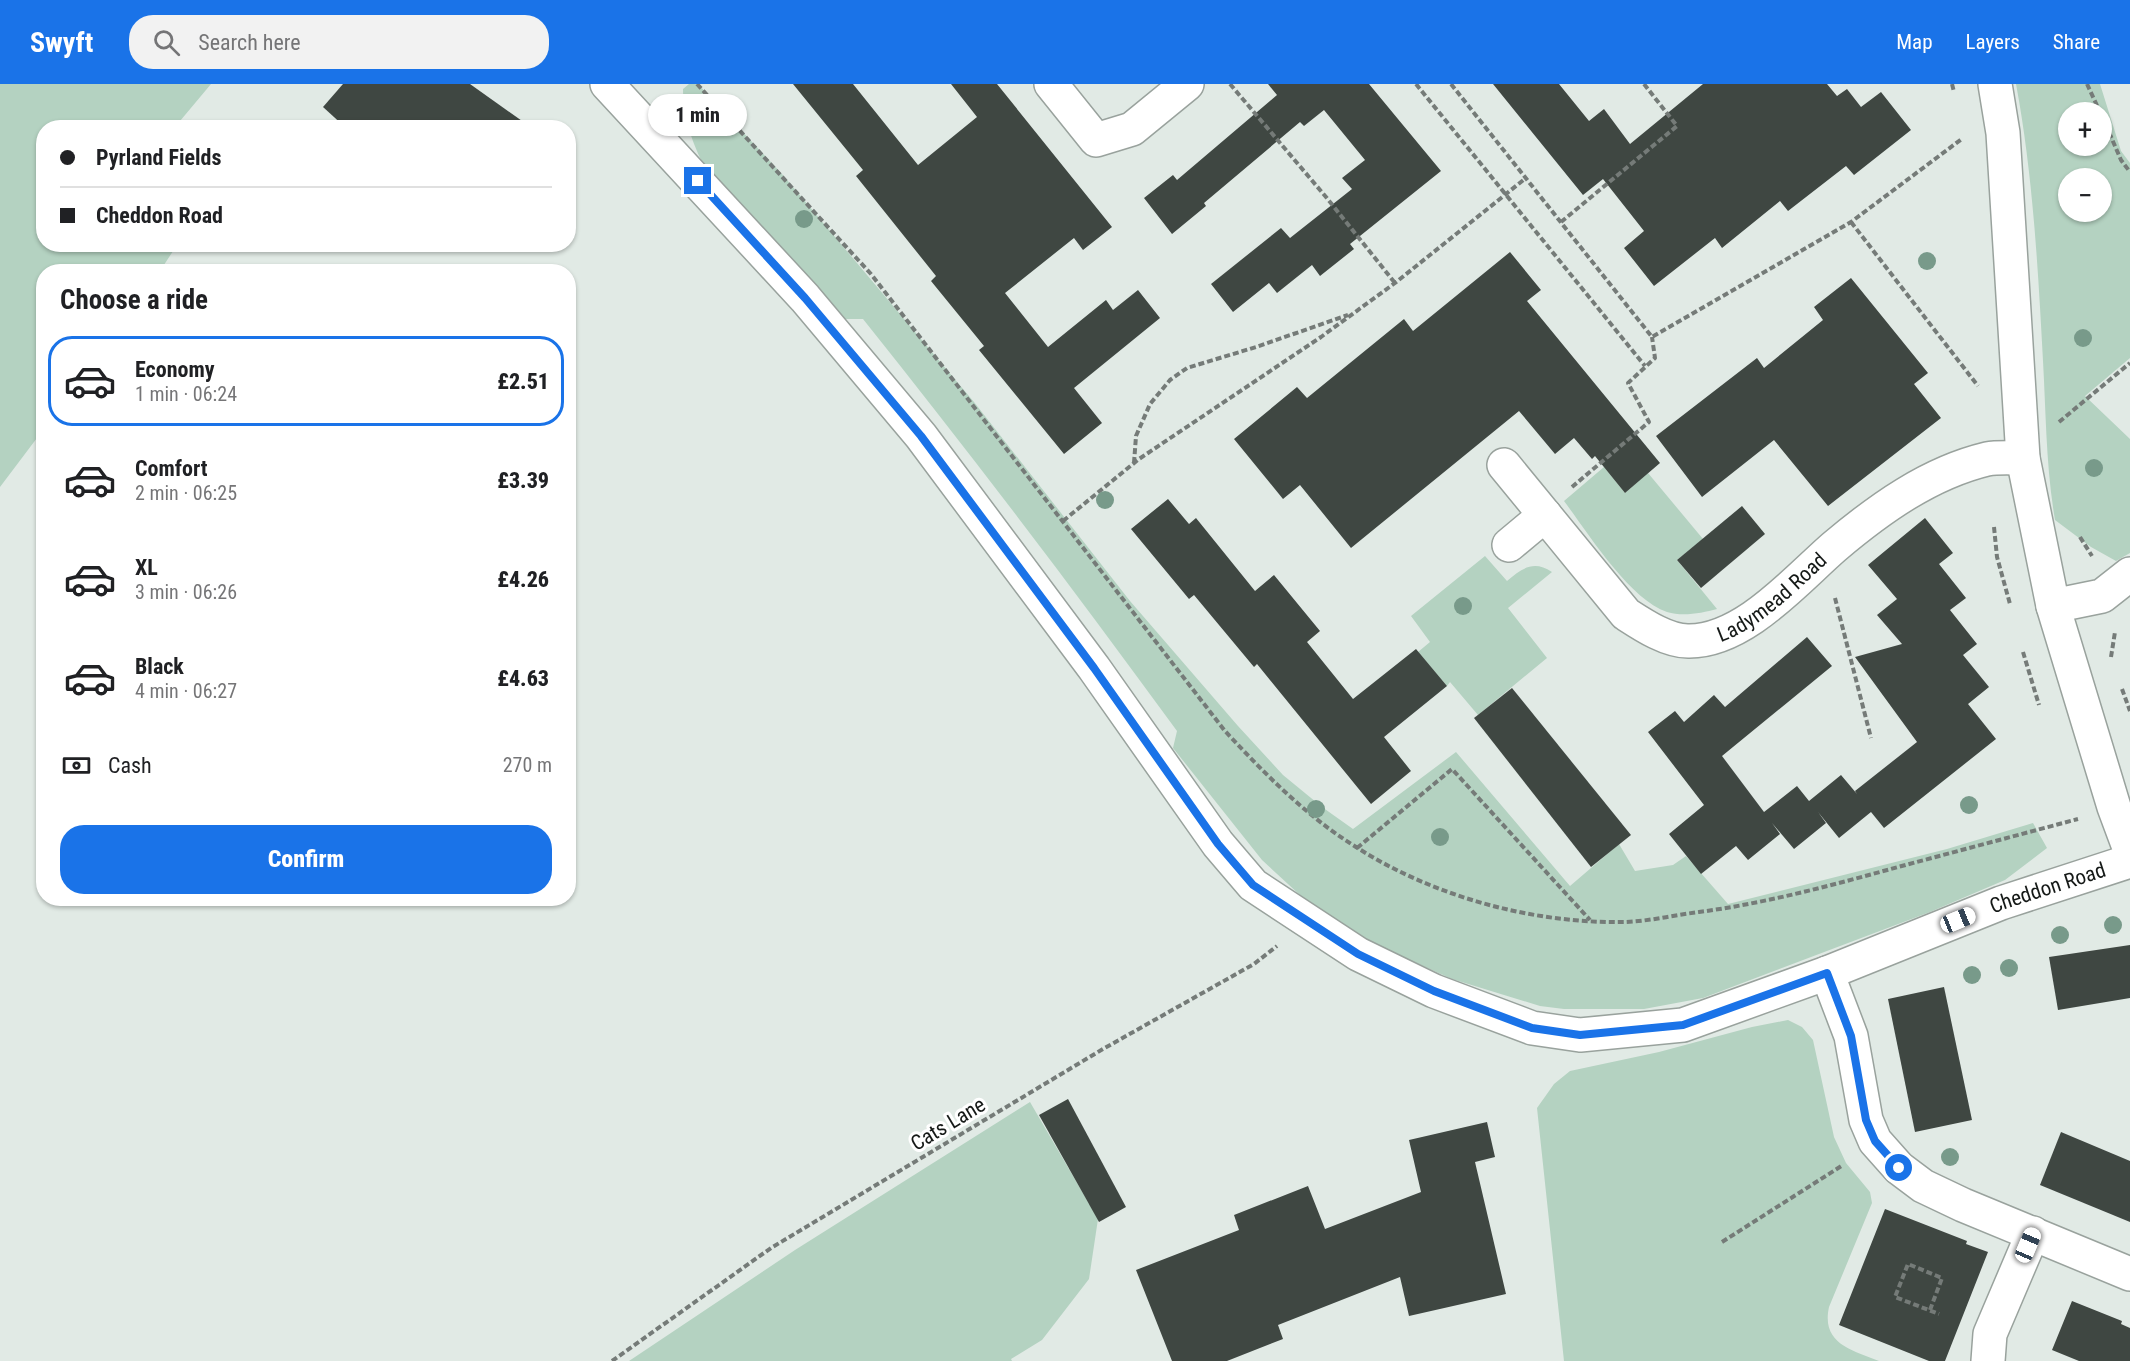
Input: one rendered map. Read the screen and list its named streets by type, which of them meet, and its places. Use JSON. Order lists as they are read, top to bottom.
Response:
{
  "streets": {
    "street": ["Ladymead Road", "Cheddon Road"],
    "path": ["Cats Lane"]
  },
  "crossings": [
    ["Cheddon Road", "Cats Lane"]
  ],
  "page": {
    "header": "Swyft",
    "search": "Search here",
    "nav": ["Map", "Layers", "Share"],
    "bubble": "1 min",
    "map_buttons": ["+", "−"],
    "banner": ["Pyrland Fields", "Cheddon Road"],
    "heading": "Choose a ride",
    "list": [
      {
        "name": "Economy",
        "note": "1 min · 06:24",
        "value": "£2.51"
      },
      {
        "name": "Comfort",
        "note": "2 min · 06:25",
        "value": "£3.39"
      },
      {
        "name": "XL",
        "note": "3 min · 06:26",
        "value": "£4.26"
      },
      {
        "name": "Black",
        "note": "4 min · 06:27",
        "value": "£4.63"
      }
    ],
    "pay": ["Cash", "270 m"],
    "buttons": "Confirm"
  }
}
